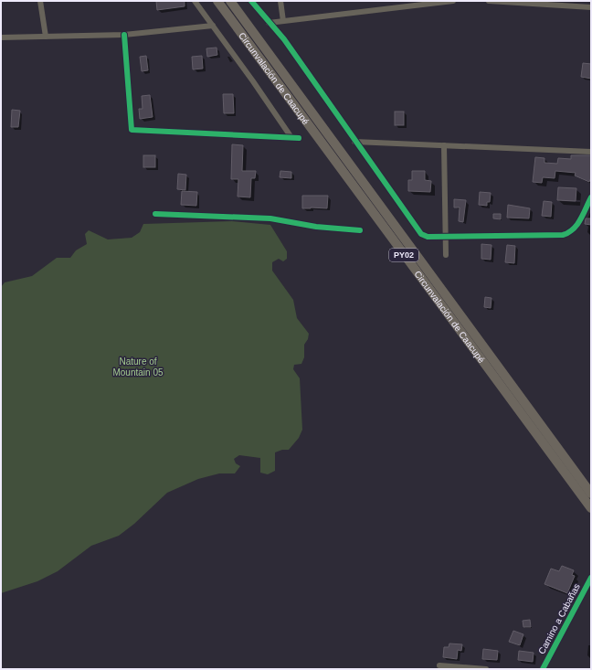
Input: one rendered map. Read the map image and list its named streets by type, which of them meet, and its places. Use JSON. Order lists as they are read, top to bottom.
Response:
{
  "streets": {
    "highway": ["Circunvalación de Caacupé", "PY02"],
    "street": ["Camino a Cabañas"]
  },
  "parks": ["Nature of Mountain 05"]
}
